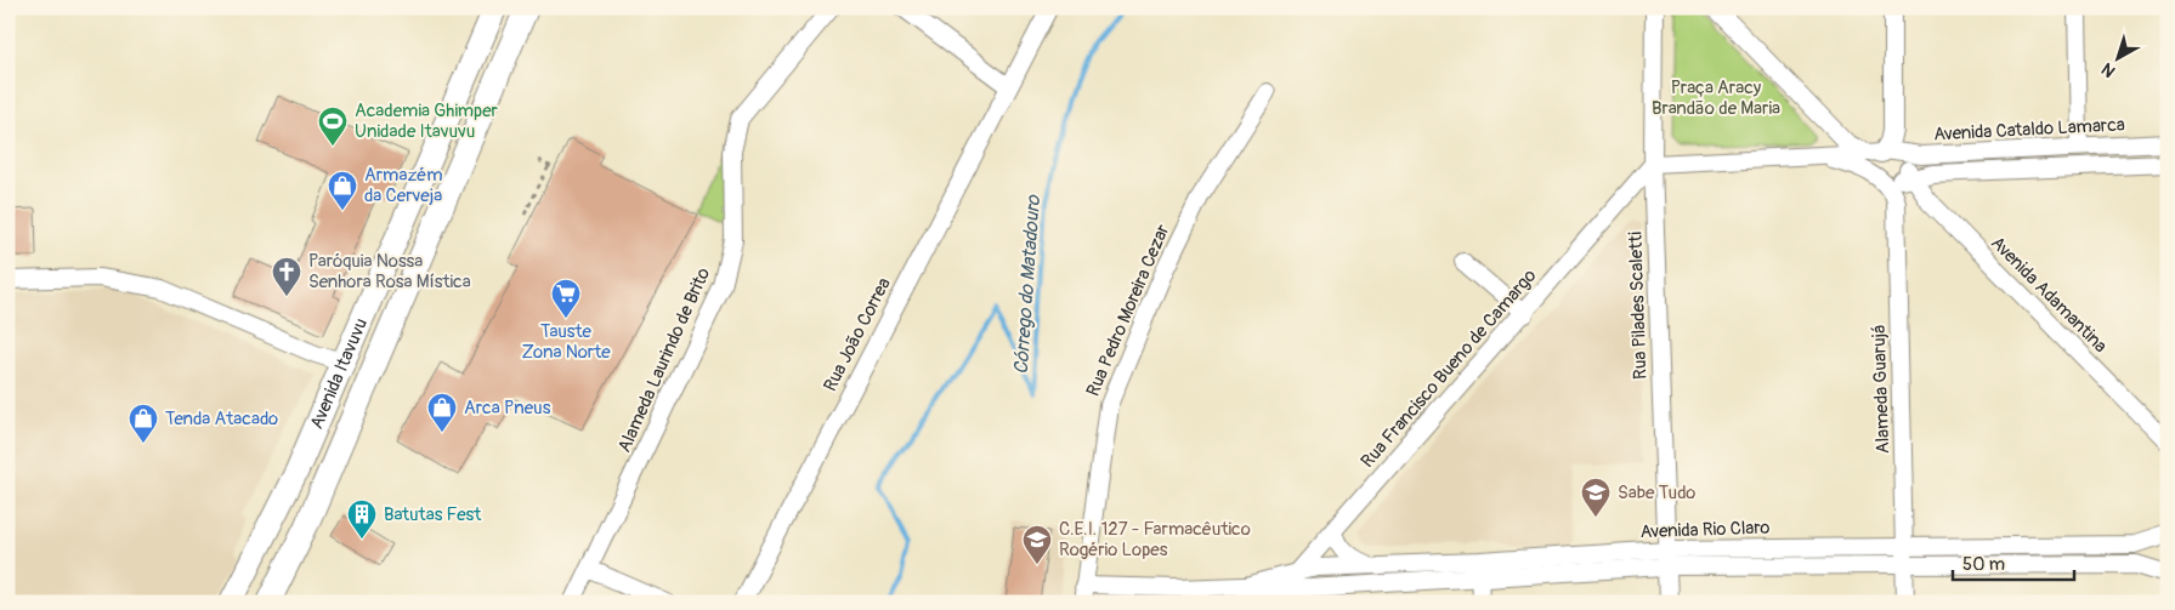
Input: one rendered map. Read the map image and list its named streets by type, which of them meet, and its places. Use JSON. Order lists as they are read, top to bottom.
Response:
{
  "streets": {
    "main road": ["Avenida Itavuvu"],
    "street": [
      "Avenida Cataldo Lamarca",
      "Avenida Adamantina",
      "Rua Pilades Scaletti",
      "Rua Pedro Moreira Cezar",
      "Rua João Correa",
      "Alameda Laurindo de Brito",
      "Rua Francisco Bueno de Camargo",
      "Alameda Guarujá",
      "Avenida Rio Claro"
    ]
  },
  "crossings": [
    ["Avenida Cataldo Lamarca", "Avenida Adamantina"],
    ["Avenida Cataldo Lamarca", "Rua Pilades Scaletti"],
    ["Avenida Cataldo Lamarca", "Rua Francisco Bueno de Camargo"],
    ["Avenida Cataldo Lamarca", "Alameda Guarujá"],
    ["Avenida Adamantina", "Alameda Guarujá"],
    ["Rua Pilades Scaletti", "Rua Francisco Bueno de Camargo"],
    ["Rua Pilades Scaletti", "Avenida Rio Claro"],
    ["Rua Pedro Moreira Cezar", "Avenida Rio Claro"],
    ["Rua Francisco Bueno de Camargo", "Avenida Rio Claro"],
    ["Alameda Guarujá", "Avenida Rio Claro"]
  ],
  "water": ["Córrego do Matadouro"],
  "parks": ["Praça Aracy Brandão de Maria"],
  "places": {
    "sports": ["Academia Ghimper Unidade Itavuvu"],
    "shop": ["Armazém da Cerveja", "Arca Pneus", "Tenda Atacado"],
    "church": ["Paróquia Nossa Senhora Rosa Mística"],
    "supermarket": ["Tauste Zona Norte"],
    "school or university": ["Sabe Tudo", "C.E.I. 127 - Farmacêutico Rogério Lopes"],
    "building": ["Batutas Fest"]
  },
  "scale_bar": "50 m",
  "north": "bottom left"
}
